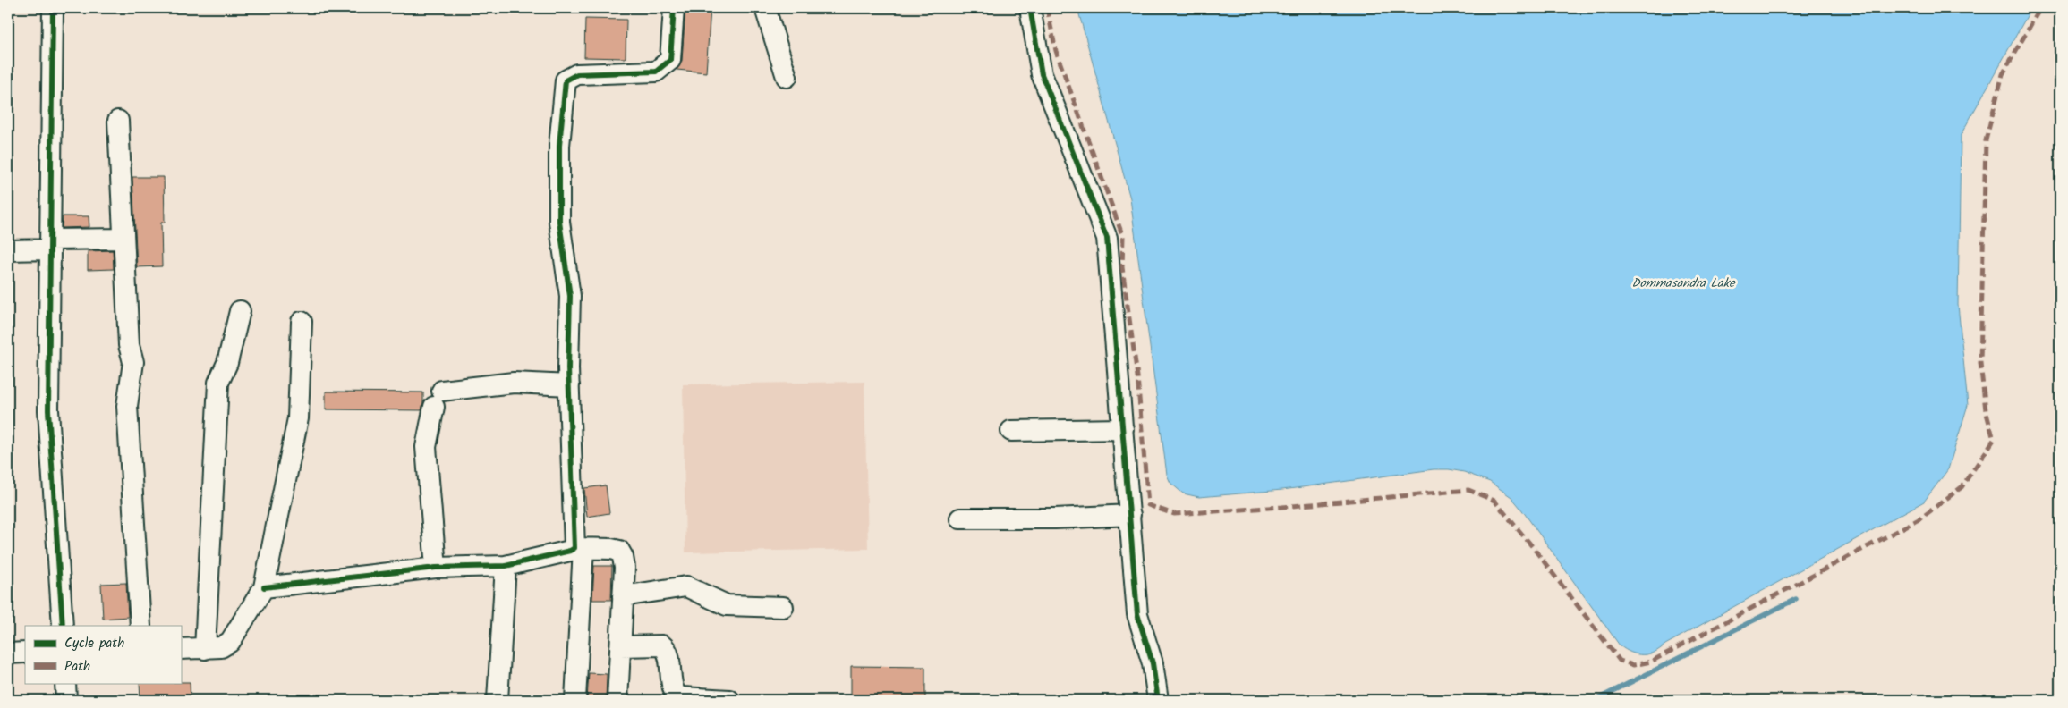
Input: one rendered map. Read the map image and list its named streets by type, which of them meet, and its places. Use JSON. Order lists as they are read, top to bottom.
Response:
{
  "water": ["Dommasandra Lake"],
  "legend": ["Cycle path", "Path"]
}
